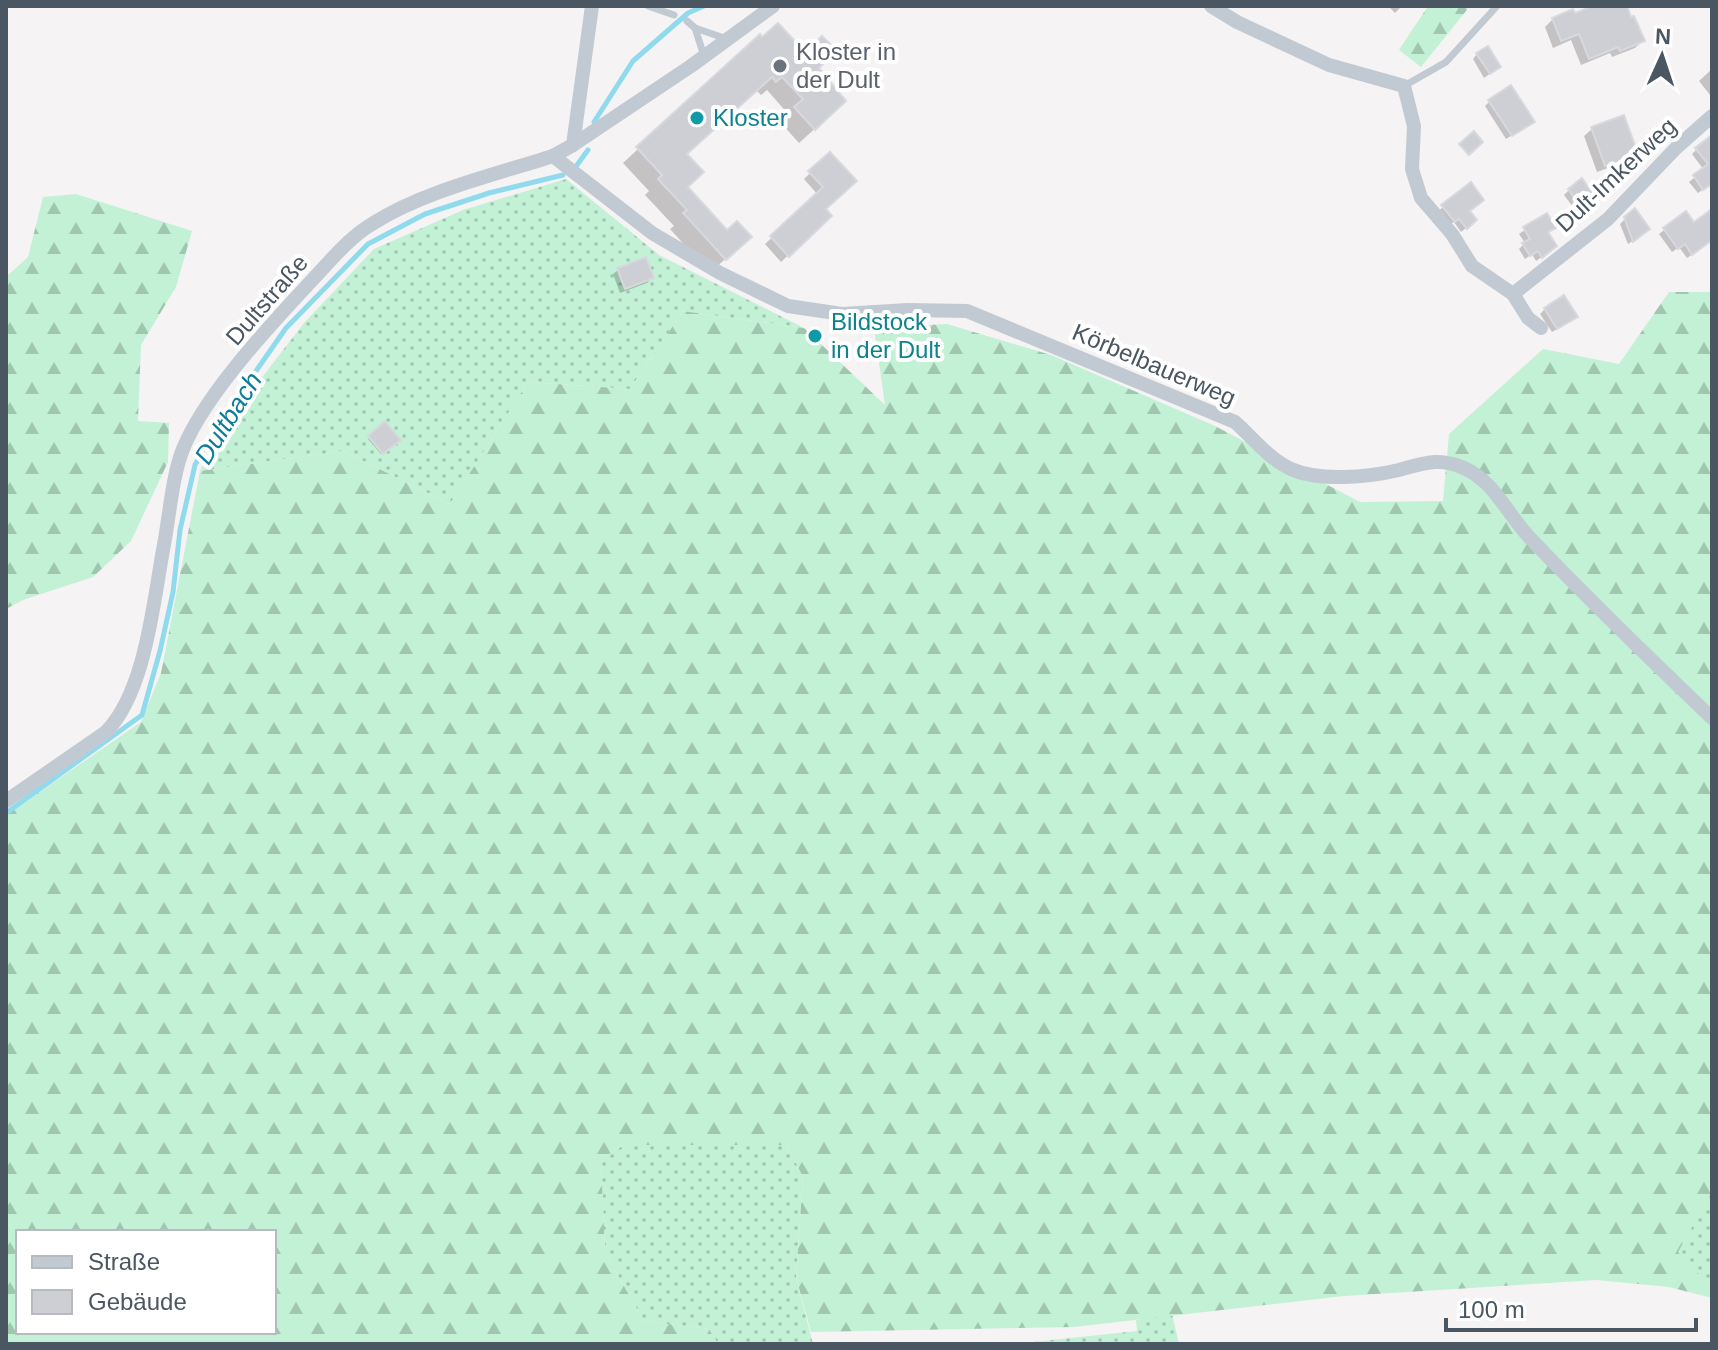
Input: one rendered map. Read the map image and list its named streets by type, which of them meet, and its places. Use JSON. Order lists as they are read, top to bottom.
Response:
{
  "streets": {
    "street": ["Dult-Imkerweg", "Dultstraße", "Körbelbauerweg"]
  },
  "crossings": [
    ["Dultstraße", "Körbelbauerweg"]
  ],
  "water": ["Dultbach"],
  "places": ["Kloster in der Dult", "Kloster", "Bildstock in der Dult"],
  "legend": ["Straße", "Gebäude"],
  "scale_bar": "100 m",
  "north": "top"
}
